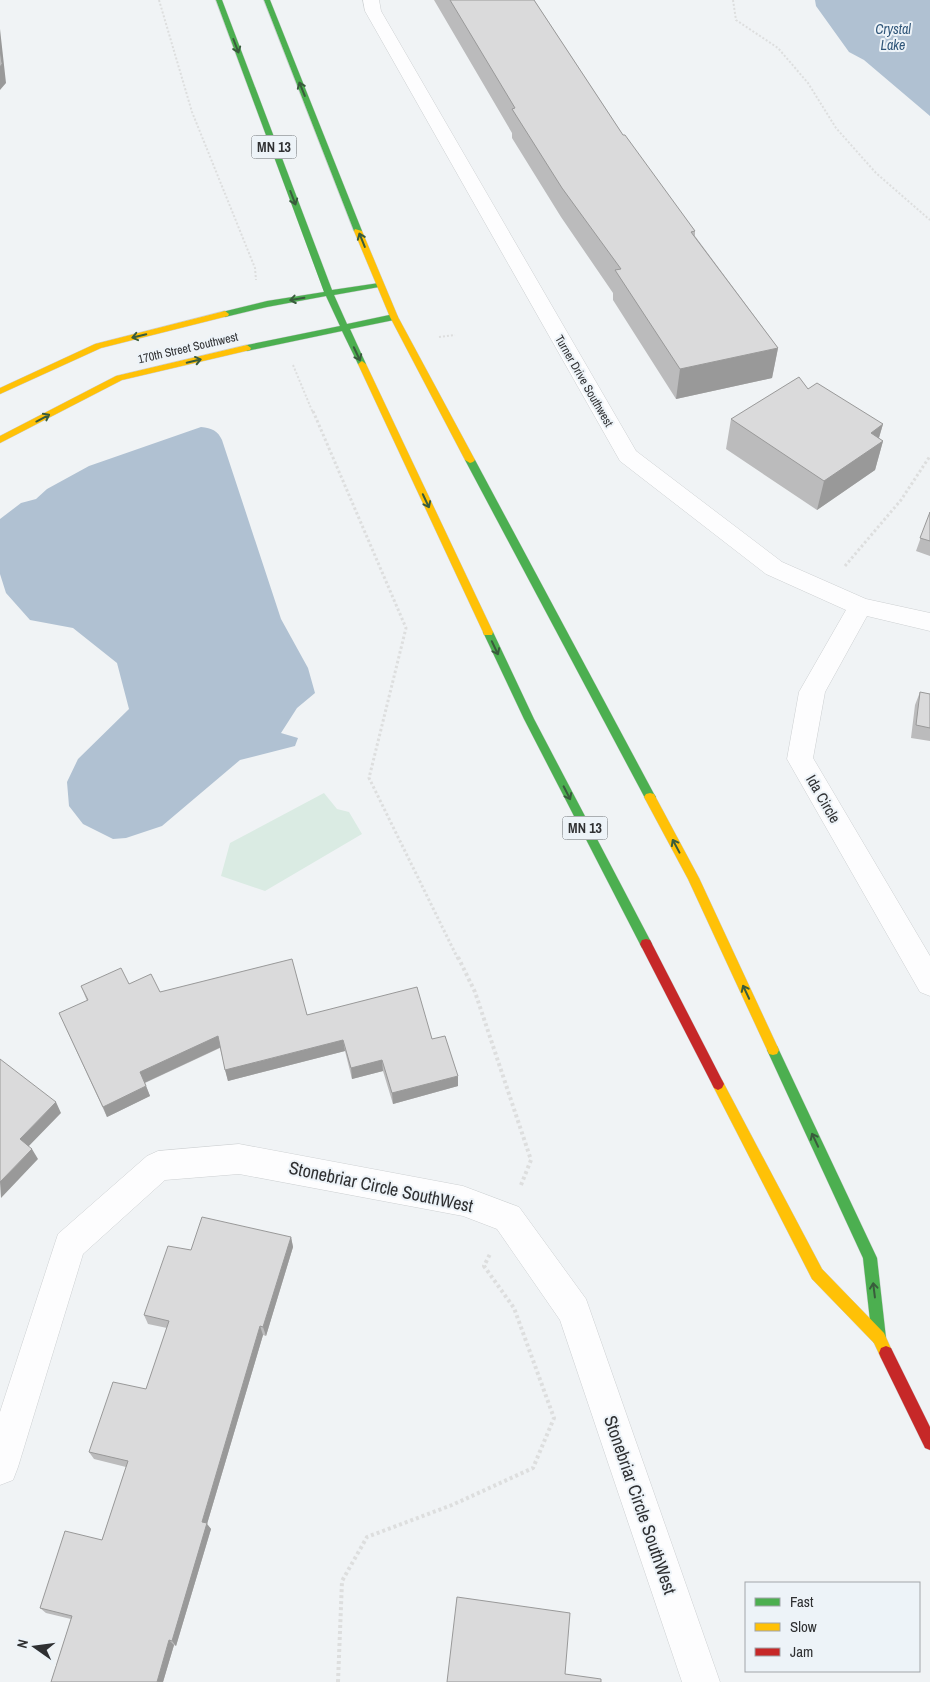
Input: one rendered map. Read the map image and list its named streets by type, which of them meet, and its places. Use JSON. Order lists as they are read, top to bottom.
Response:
{
  "streets": {
    "main road": ["MN 13", "170th Street Southwest"],
    "street": ["Turner Drive Southwest", "Ida Circle", "Stonebriar Circle SouthWest"]
  },
  "crossings": [
    ["MN 13", "170th Street Southwest"],
    ["Turner Drive Southwest", "Ida Circle"]
  ],
  "water": ["Crystal Lake"],
  "legend": ["Fast", "Slow", "Jam"],
  "north": "left"
}
